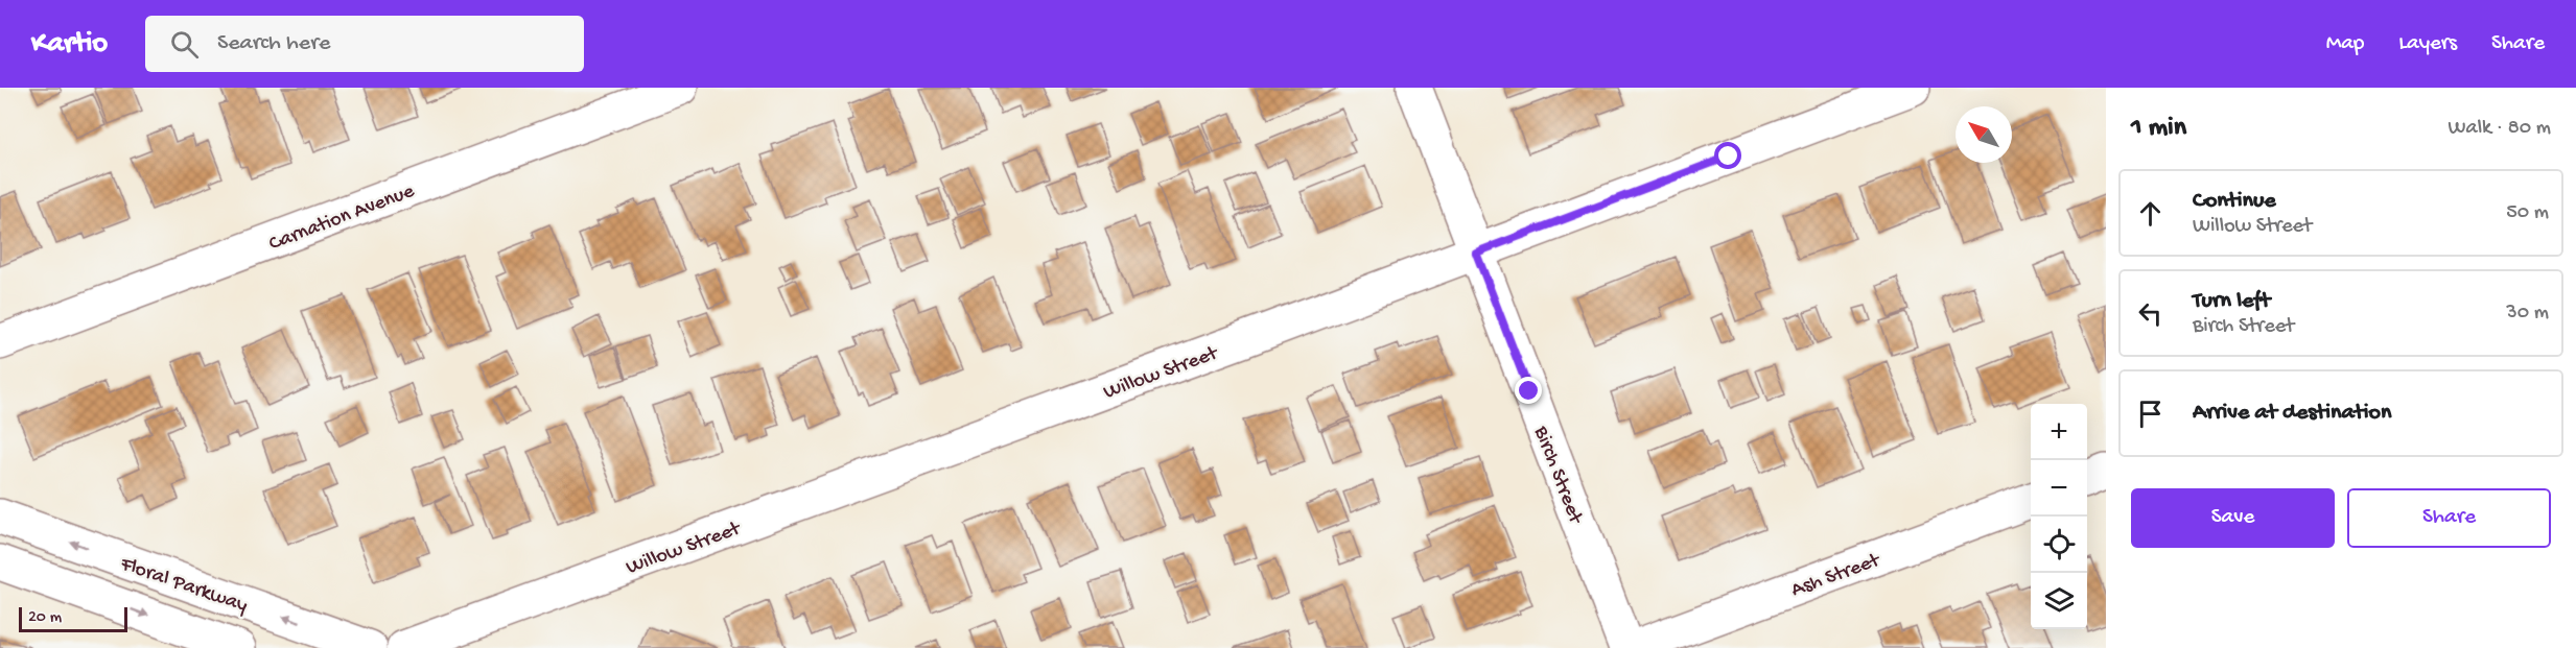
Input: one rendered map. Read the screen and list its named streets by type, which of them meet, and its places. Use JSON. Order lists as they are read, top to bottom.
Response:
{
  "streets": {
    "street": [
      "Carnation Avenue",
      "Willow Street",
      "Birch Street",
      "Ash Street",
      "Floral Parkway"
    ]
  },
  "crossings": [
    ["Willow Street", "Birch Street"]
  ],
  "scale_bar": "20 m",
  "north": "top left",
  "page": {
    "header": "Kartio",
    "search": "Search here",
    "nav": ["Map", "Layers", "Share"],
    "heading": ["1 min", "Walk · 80 m"],
    "list": [
      ["Continue", "Willow Street", "50 m"],
      ["Turn left", "Birch Street", "30 m"],
      "Arrive at destination"
    ],
    "map_buttons": ["+", "−"],
    "buttons": ["Save", "Share"],
    "scale": "20 m"
  }
}
